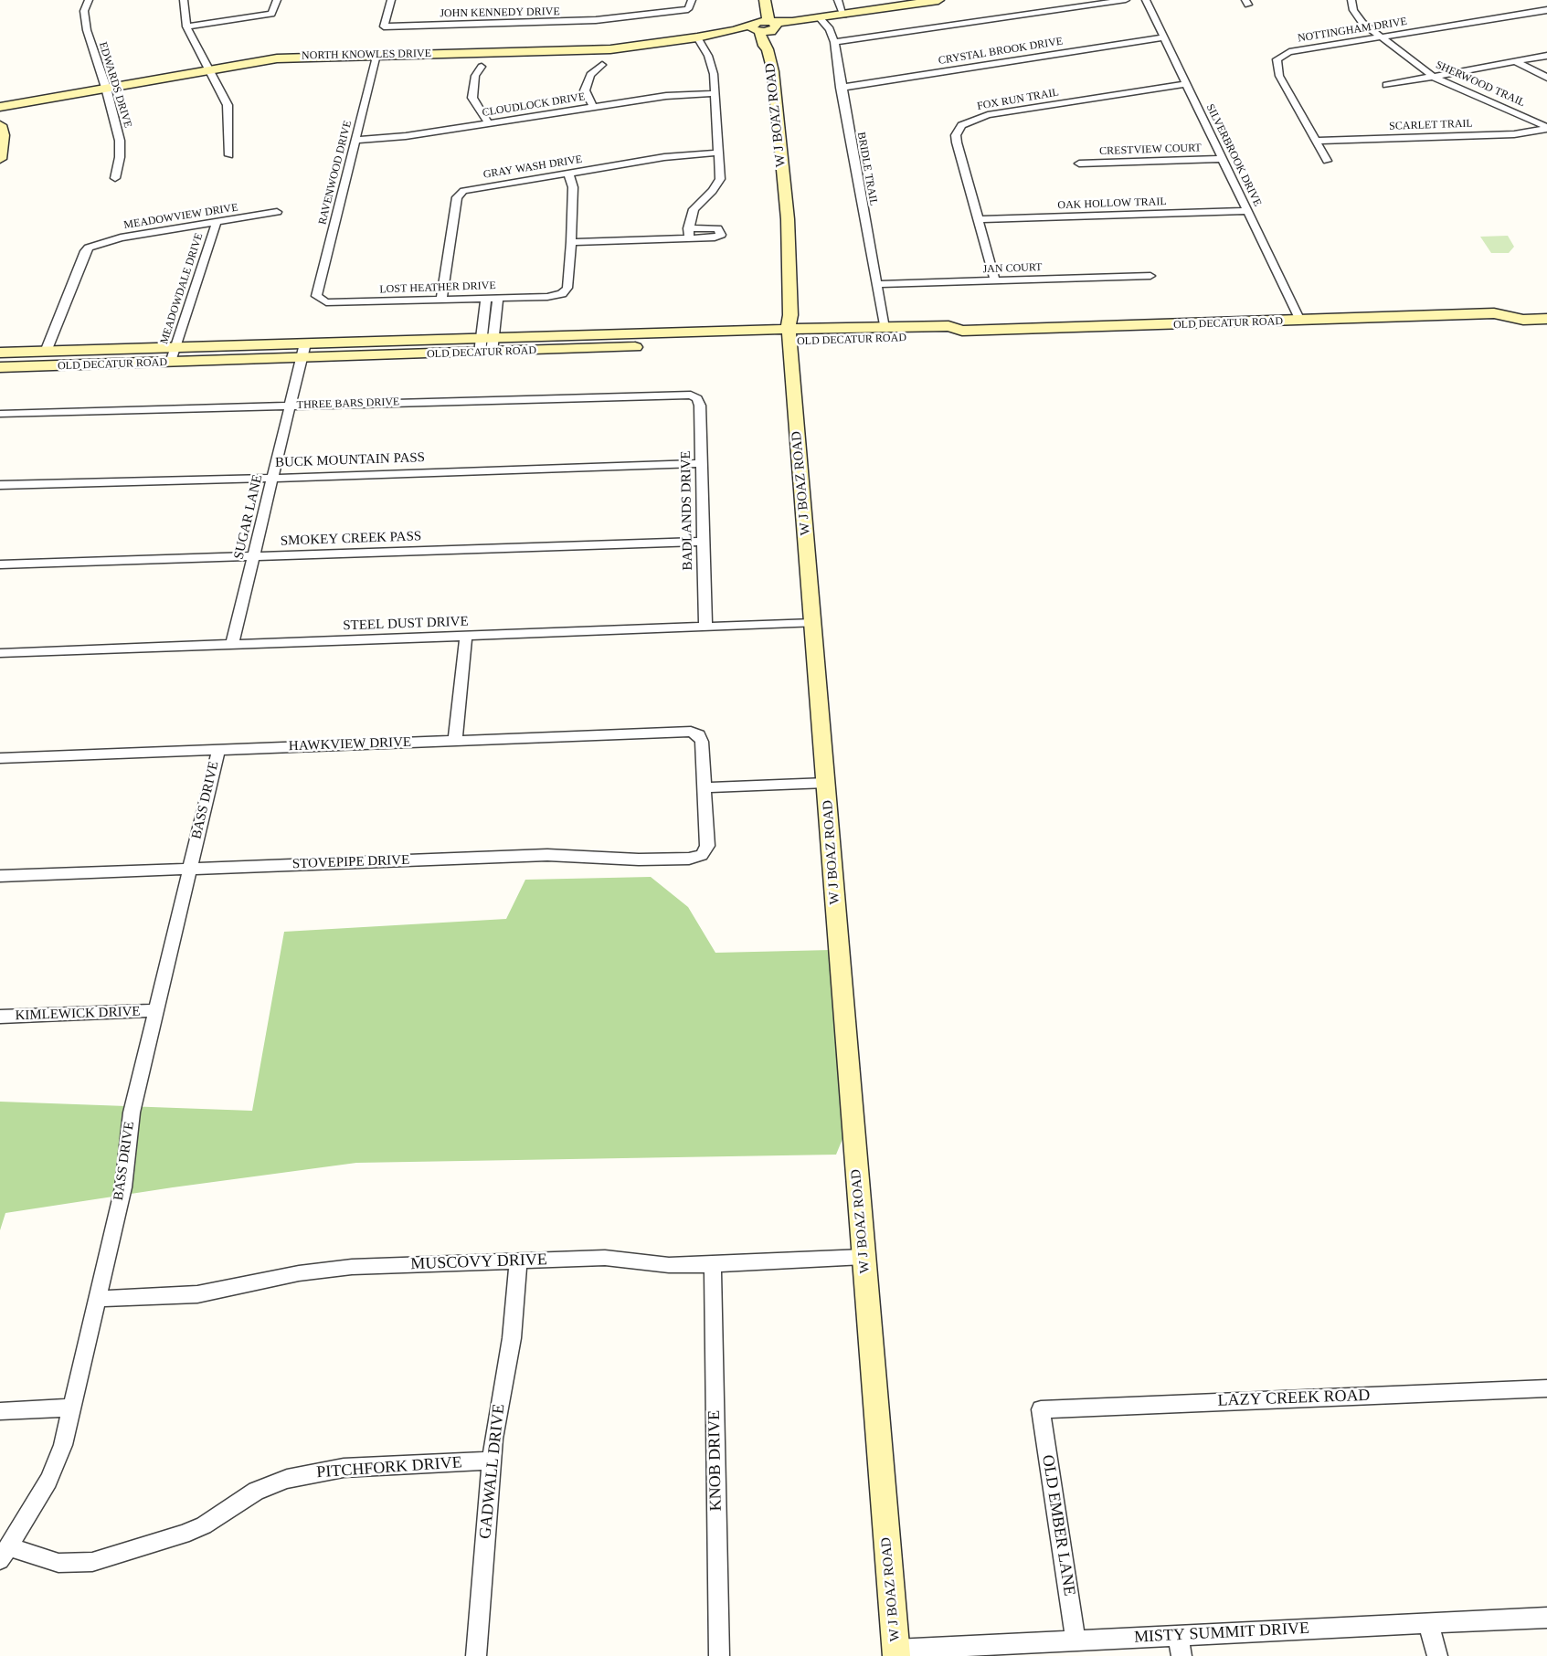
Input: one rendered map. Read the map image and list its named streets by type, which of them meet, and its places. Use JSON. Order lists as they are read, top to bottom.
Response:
{
  "streets": {
    "main road": ["NORTH KNOWLES DRIVE", "W J BOAZ ROAD", "OLD DECATUR ROAD"],
    "street": [
      "JOHN KENNEDY DRIVE",
      "NOTTINGHAM DRIVE",
      "CRYSTAL BROOK DRIVE",
      "SHERWOOD TRAIL",
      "EDWARDS DRIVE",
      "FOX RUN TRAIL",
      "CLOUDLOCK DRIVE",
      "SCARLET TRAIL",
      "CRESTVIEW COURT",
      "SILVERBROOK DRIVE",
      "GRAY WASH DRIVE",
      "BRIDLE TRAIL",
      "RAVENWOOD DRIVE",
      "OAK HOLLOW TRAIL",
      "MEADOWVIEW DRIVE",
      "JAN COURT",
      "LOST HEATHER DRIVE",
      "MEADOWDALE DRIVE",
      "THREE BARS DRIVE",
      "BUCK MOUNTAIN PASS",
      "BADLANDS DRIVE",
      "SUGAR LANE",
      "SMOKEY CREEK PASS",
      "STEEL DUST DRIVE",
      "HAWKVIEW DRIVE",
      "BASS DRIVE",
      "STOVEPIPE DRIVE",
      "KIMLEWICK DRIVE",
      "MUSCOVY DRIVE",
      "LAZY CREEK ROAD",
      "KNOB DRIVE",
      "PITCHFORK DRIVE",
      "GADWALL DRIVE",
      "OLD EMBER LANE",
      "MISTY SUMMIT DRIVE"
    ]
  },
  "crossings": [
    ["NOTTINGHAM DRIVE", "SHERWOOD TRAIL"],
    ["NOTTINGHAM DRIVE", "SCARLET TRAIL"],
    ["CRYSTAL BROOK DRIVE", "SILVERBROOK DRIVE"],
    ["CRYSTAL BROOK DRIVE", "BRIDLE TRAIL"],
    ["NORTH KNOWLES DRIVE", "EDWARDS DRIVE"],
    ["NORTH KNOWLES DRIVE", "W J BOAZ ROAD"],
    ["NORTH KNOWLES DRIVE", "BRIDLE TRAIL"],
    ["NORTH KNOWLES DRIVE", "RAVENWOOD DRIVE"],
    ["SHERWOOD TRAIL", "SCARLET TRAIL"],
    ["FOX RUN TRAIL", "SILVERBROOK DRIVE"],
    ["FOX RUN TRAIL", "OAK HOLLOW TRAIL"],
    ["FOX RUN TRAIL", "JAN COURT"],
    ["CLOUDLOCK DRIVE", "RAVENWOOD DRIVE"],
    ["W J BOAZ ROAD", "OLD DECATUR ROAD"],
    ["W J BOAZ ROAD", "STEEL DUST DRIVE"],
    ["W J BOAZ ROAD", "MUSCOVY DRIVE"],
    ["W J BOAZ ROAD", "MISTY SUMMIT DRIVE"],
    ["CRESTVIEW COURT", "SILVERBROOK DRIVE"],
    ["SILVERBROOK DRIVE", "OAK HOLLOW TRAIL"],
    ["SILVERBROOK DRIVE", "OLD DECATUR ROAD"],
    ["GRAY WASH DRIVE", "LOST HEATHER DRIVE"],
    ["BRIDLE TRAIL", "JAN COURT"],
    ["BRIDLE TRAIL", "OLD DECATUR ROAD"],
    ["RAVENWOOD DRIVE", "LOST HEATHER DRIVE"],
    ["MEADOWVIEW DRIVE", "MEADOWDALE DRIVE"],
    ["MEADOWVIEW DRIVE", "OLD DECATUR ROAD"],
    ["MEADOWDALE DRIVE", "OLD DECATUR ROAD"],
    ["OLD DECATUR ROAD", "SUGAR LANE"],
    ["THREE BARS DRIVE", "BADLANDS DRIVE"],
    ["THREE BARS DRIVE", "SUGAR LANE"],
    ["BUCK MOUNTAIN PASS", "BADLANDS DRIVE"],
    ["BUCK MOUNTAIN PASS", "SUGAR LANE"],
    ["BADLANDS DRIVE", "SMOKEY CREEK PASS"],
    ["BADLANDS DRIVE", "STEEL DUST DRIVE"],
    ["SUGAR LANE", "SMOKEY CREEK PASS"],
    ["SUGAR LANE", "STEEL DUST DRIVE"],
    ["HAWKVIEW DRIVE", "BASS DRIVE"],
    ["HAWKVIEW DRIVE", "STOVEPIPE DRIVE"],
    ["BASS DRIVE", "STOVEPIPE DRIVE"],
    ["BASS DRIVE", "KIMLEWICK DRIVE"],
    ["BASS DRIVE", "MUSCOVY DRIVE"],
    ["BASS DRIVE", "PITCHFORK DRIVE"],
    ["MUSCOVY DRIVE", "KNOB DRIVE"],
    ["MUSCOVY DRIVE", "GADWALL DRIVE"],
    ["LAZY CREEK ROAD", "OLD EMBER LANE"],
    ["PITCHFORK DRIVE", "GADWALL DRIVE"],
    ["OLD EMBER LANE", "MISTY SUMMIT DRIVE"]
  ]
}
